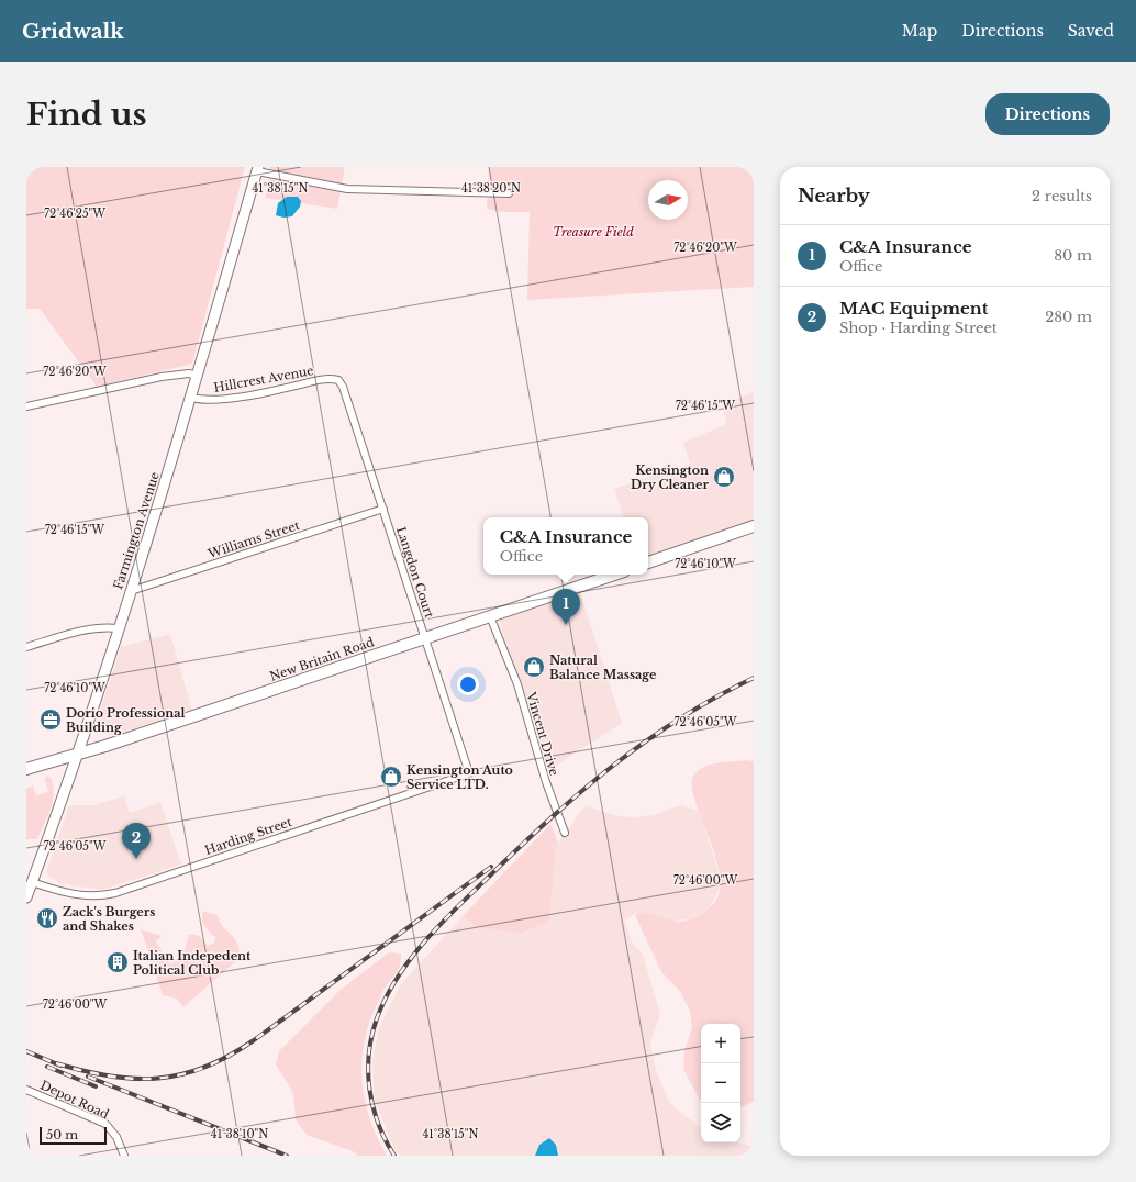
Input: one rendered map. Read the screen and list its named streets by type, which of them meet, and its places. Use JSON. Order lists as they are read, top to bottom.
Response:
{
  "streets": {
    "main road": ["Farmington Avenue", "New Britain Road"],
    "street": [
      "Hillcrest Avenue",
      "Williams Street",
      "Langdon Court",
      "Vincent Drive",
      "Harding Street",
      "Depot Road"
    ]
  },
  "crossings": [
    ["Hillcrest Avenue", "Farmington Avenue"],
    ["Hillcrest Avenue", "Langdon Court"],
    ["Farmington Avenue", "Williams Street"],
    ["Farmington Avenue", "New Britain Road"],
    ["Farmington Avenue", "Harding Street"],
    ["Williams Street", "Langdon Court"],
    ["Langdon Court", "New Britain Road"],
    ["Langdon Court", "Harding Street"],
    ["New Britain Road", "Vincent Drive"]
  ],
  "parks": ["Treasure Field"],
  "places": {
    "shop": ["Kensington Dry Cleaner", "Natural Balance Massage", "Kensington Auto Service LTD."],
    "office": ["Dorio Professional Building"],
    "restaurant": ["Zack's Burgers and Shakes"],
    "building": ["Italian Indepedent Political Club"]
  },
  "scale_bar": "50 m",
  "north": "right",
  "page": {
    "header": "Gridwalk",
    "nav": ["Map", "Directions", "Saved"],
    "buttons": "Directions",
    "title": "Find us",
    "heading": ["Nearby", "2 results"],
    "list": [
      {
        "mark": "1",
        "name": "C&A Insurance",
        "note": "Office",
        "value": "80 m"
      },
      {
        "mark": "2",
        "name": "MAC Equipment",
        "note": "Shop · Harding Street",
        "value": "280 m"
      }
    ],
    "popup": ["C&A Insurance", "Office"],
    "pins": ["1", "2"],
    "map_buttons": ["+", "−"],
    "scale": "50 m"
  },
  "coordinates": [
    "41°38'15\"N",
    "41°38'20\"N",
    "72°46'25\"W",
    "72°46'20\"W",
    "72°46'15\"W",
    "72°46'10\"W",
    "72°46'05\"W",
    "72°46'00\"W",
    "41°38'10\"N"
  ]
}
